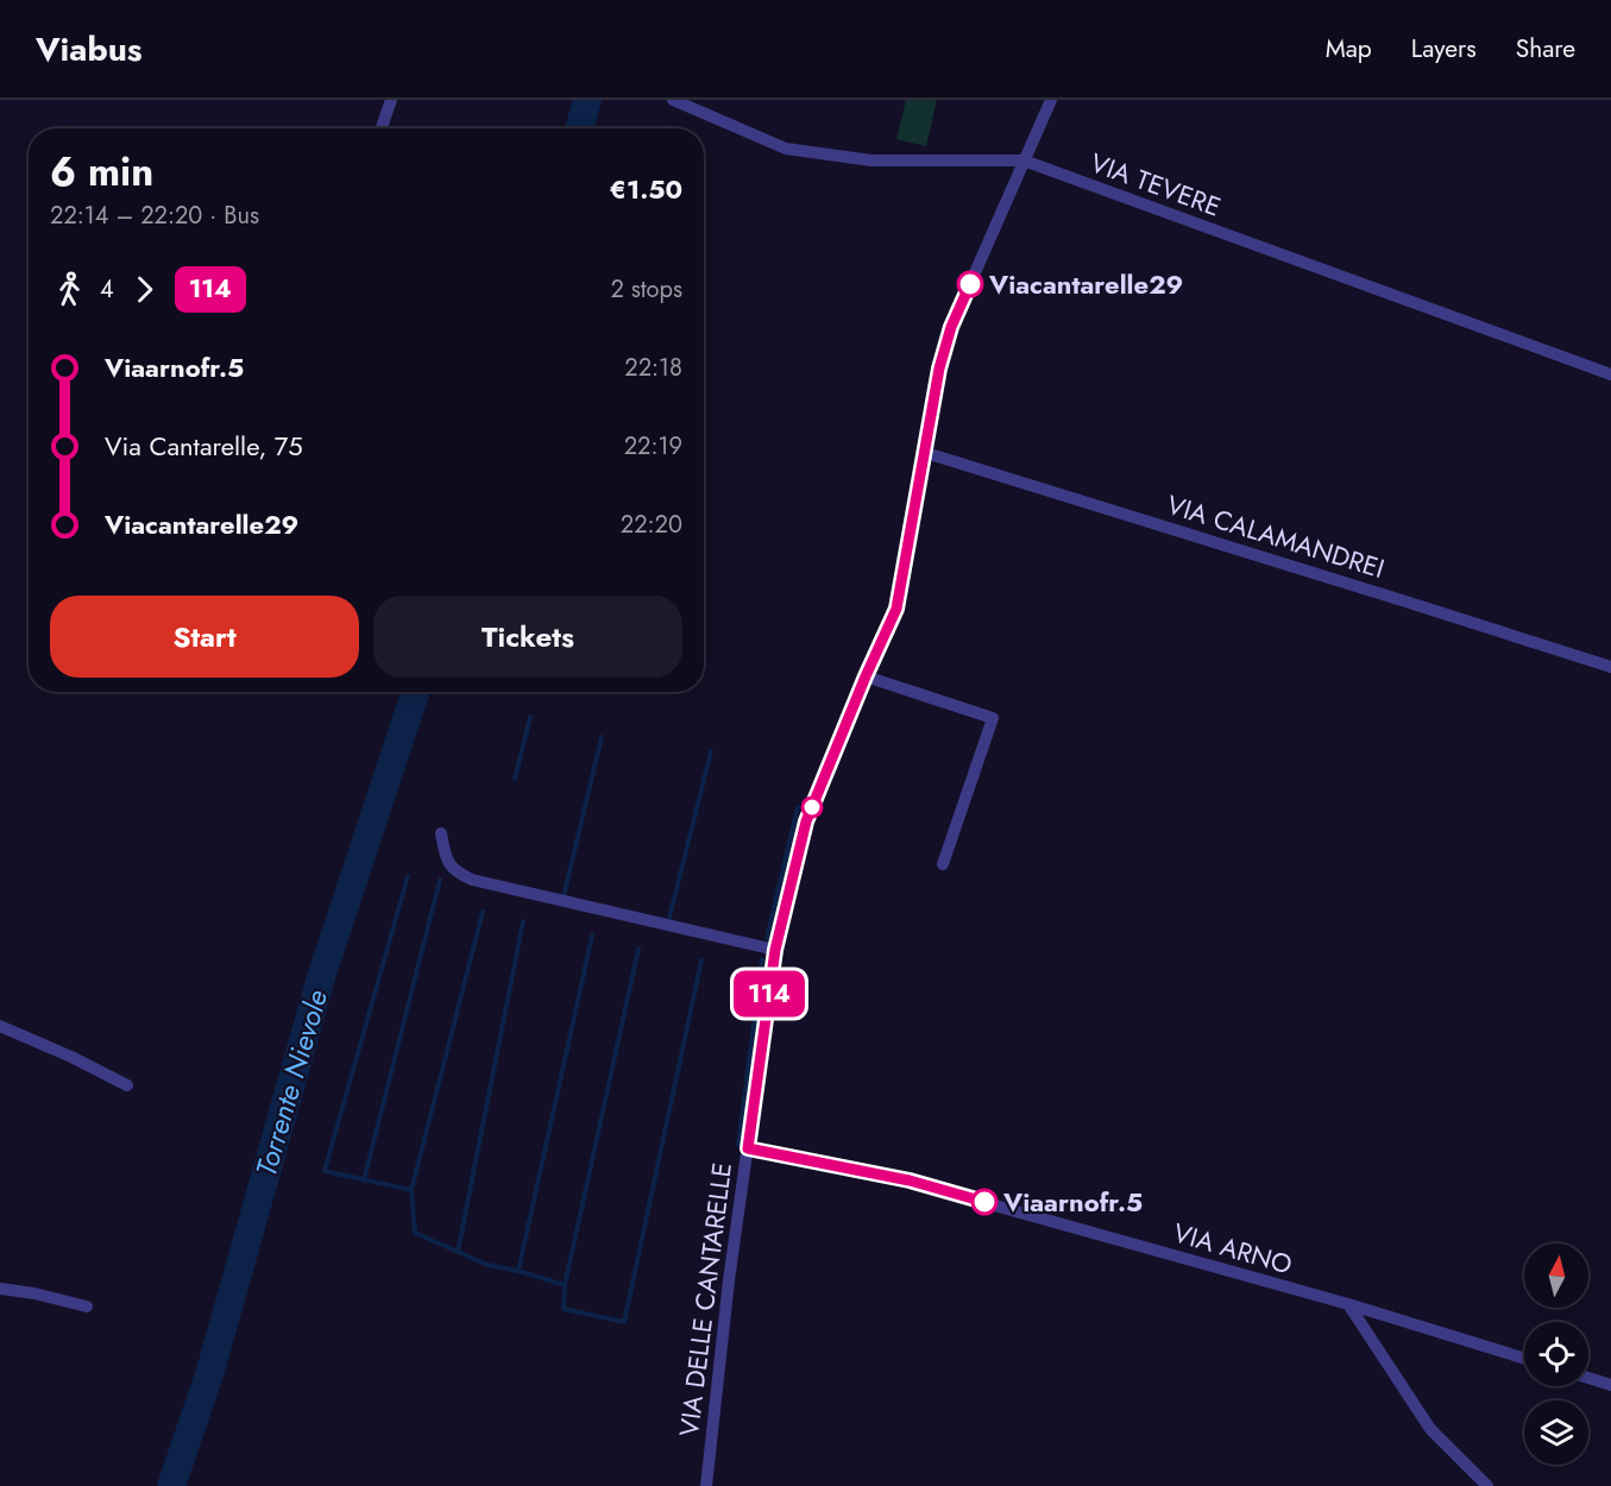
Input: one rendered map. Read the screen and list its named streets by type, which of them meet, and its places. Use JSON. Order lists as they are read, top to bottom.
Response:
{
  "streets": {
    "street": [
      "VIA TEVERE",
      "VIA CALAMANDREI",
      "VIA ARNO",
      "VIA DELLE CANTARELLE"
    ]
  },
  "crossings": [
    ["VIA TEVERE", "VIA DELLE CANTARELLE"],
    ["VIA CALAMANDREI", "VIA DELLE CANTARELLE"],
    ["VIA ARNO", "VIA DELLE CANTARELLE"]
  ],
  "water": ["Torrente Nievole"],
  "places": ["Viacantarelle29", "Viaarnofr.5"],
  "lines": ["bus line 114"],
  "north": "top",
  "page": {
    "header": "Viabus",
    "nav": ["Map", "Layers", "Share"],
    "on_map": "114",
    "heading": ["6 min", "22:14 – 22:20 · Bus", "€1.50"],
    "legs": ["4", "114", "2 stops"],
    "list": [
      {
        "name": "Viaarnofr.5",
        "value": "22:18"
      },
      {
        "name": "Via Cantarelle, 75",
        "value": "22:19"
      },
      {
        "name": "Viacantarelle29",
        "value": "22:20"
      }
    ],
    "buttons": ["Start", "Tickets"]
  }
}
